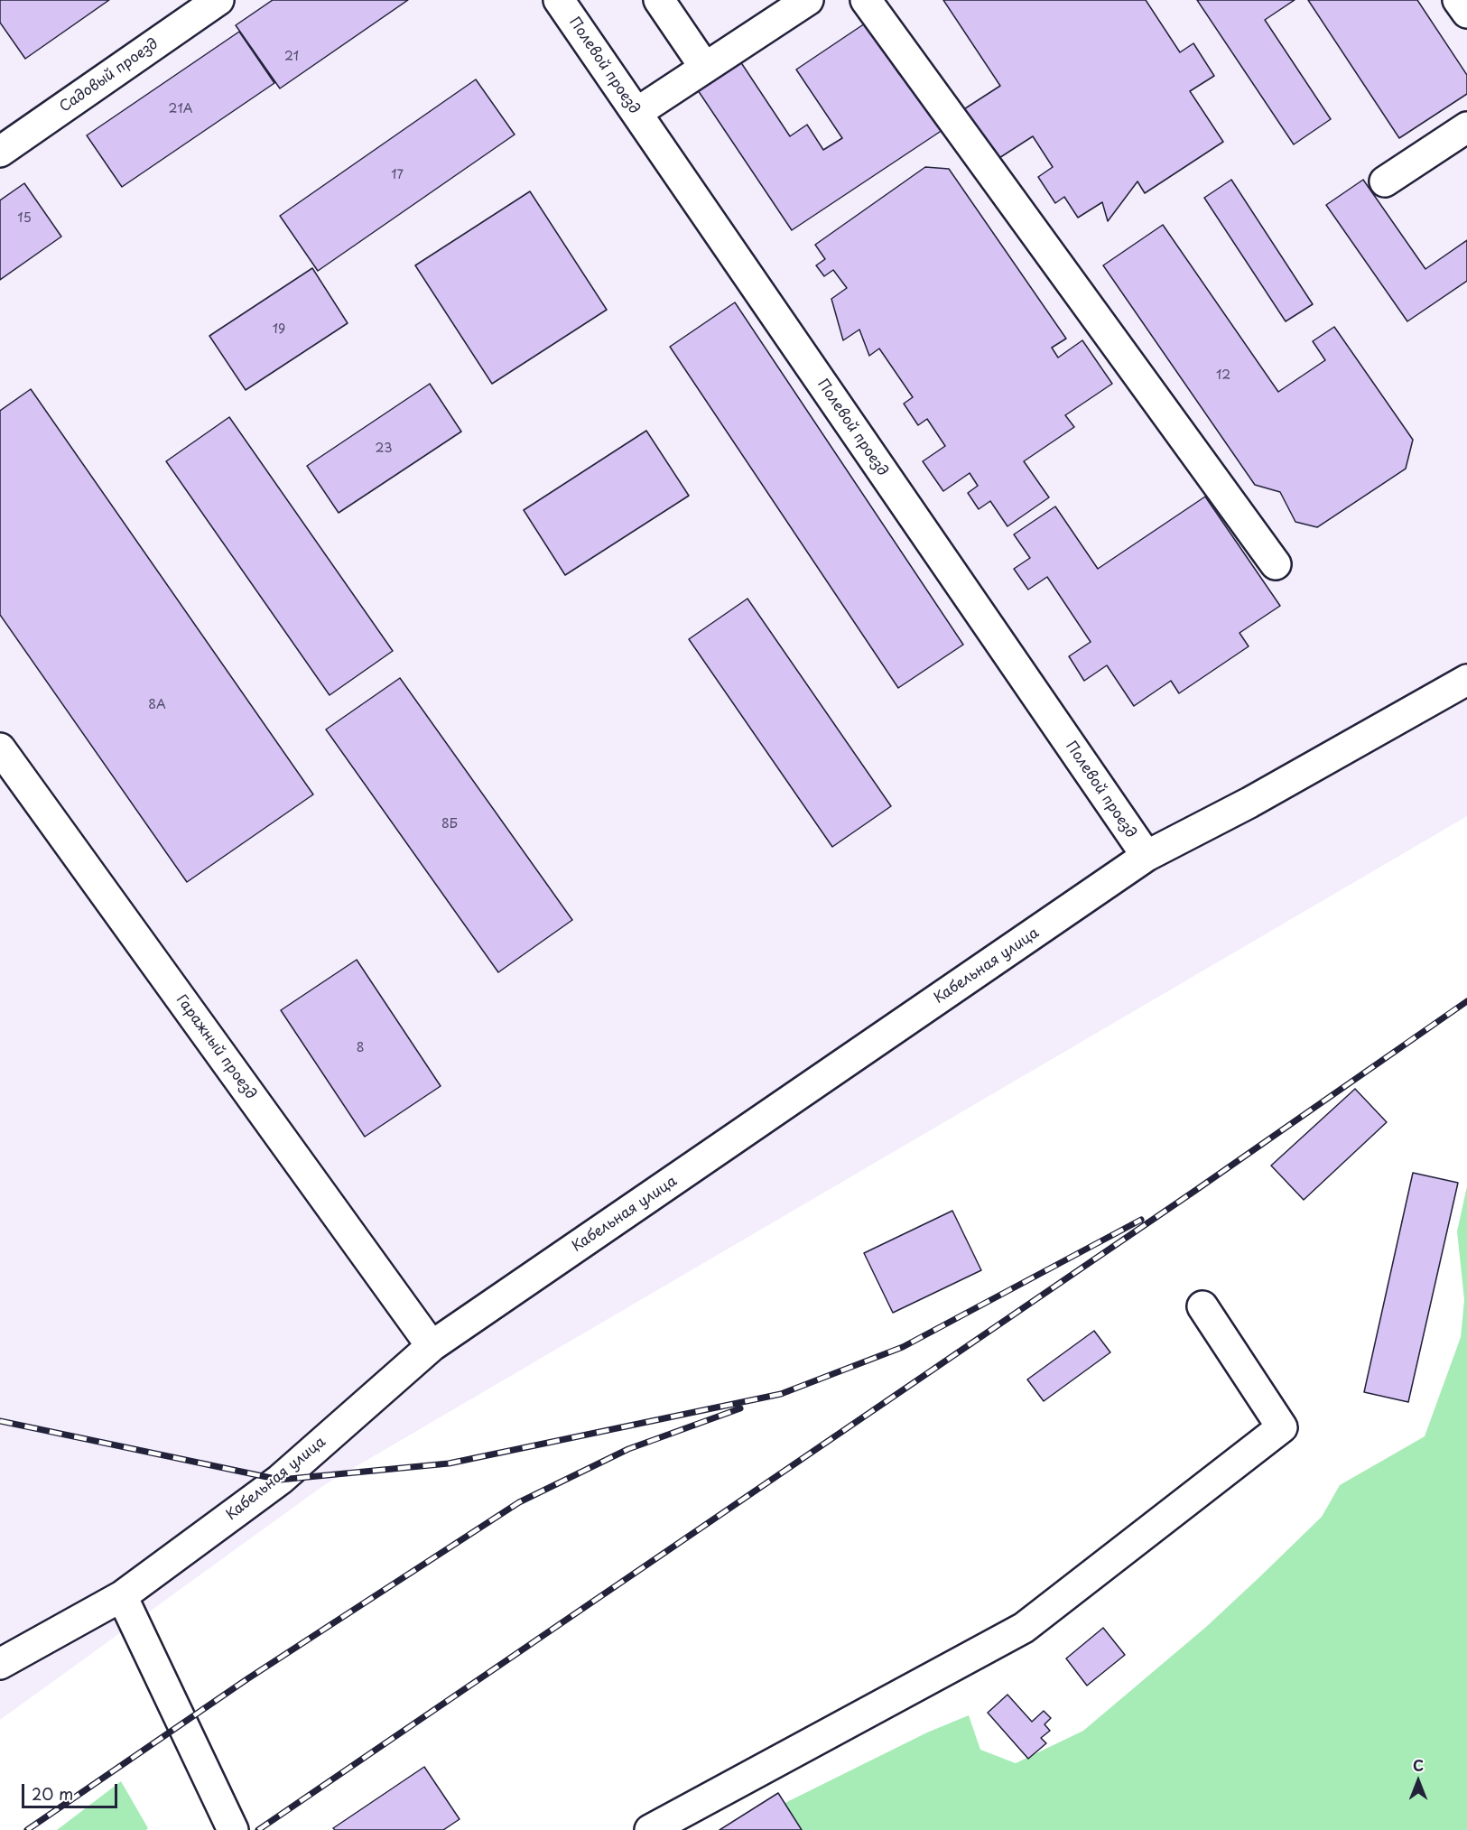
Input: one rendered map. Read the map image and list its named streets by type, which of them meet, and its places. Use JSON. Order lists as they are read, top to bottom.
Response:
{
  "streets": {
    "street": [
      "Полевой проезд",
      "Садовый проезд",
      "Кабельная улица",
      "Гаражный проезд"
    ]
  },
  "crossings": [
    ["Полевой проезд", "Кабельная улица"],
    ["Кабельная улица", "Гаражный проезд"]
  ],
  "house_numbers": [
    "21",
    "21А",
    "17",
    "15",
    "19",
    "12",
    "23",
    "8А",
    "8Б",
    "8"
  ],
  "scale_bar": "20 m",
  "north": "top"
}
